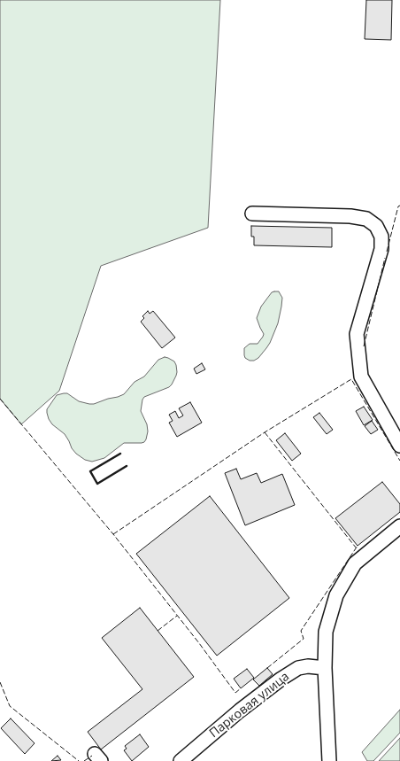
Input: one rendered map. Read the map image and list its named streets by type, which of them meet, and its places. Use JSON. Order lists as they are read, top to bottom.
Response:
{
  "streets": {
    "street": ["Парковая улица"]
  }
}
